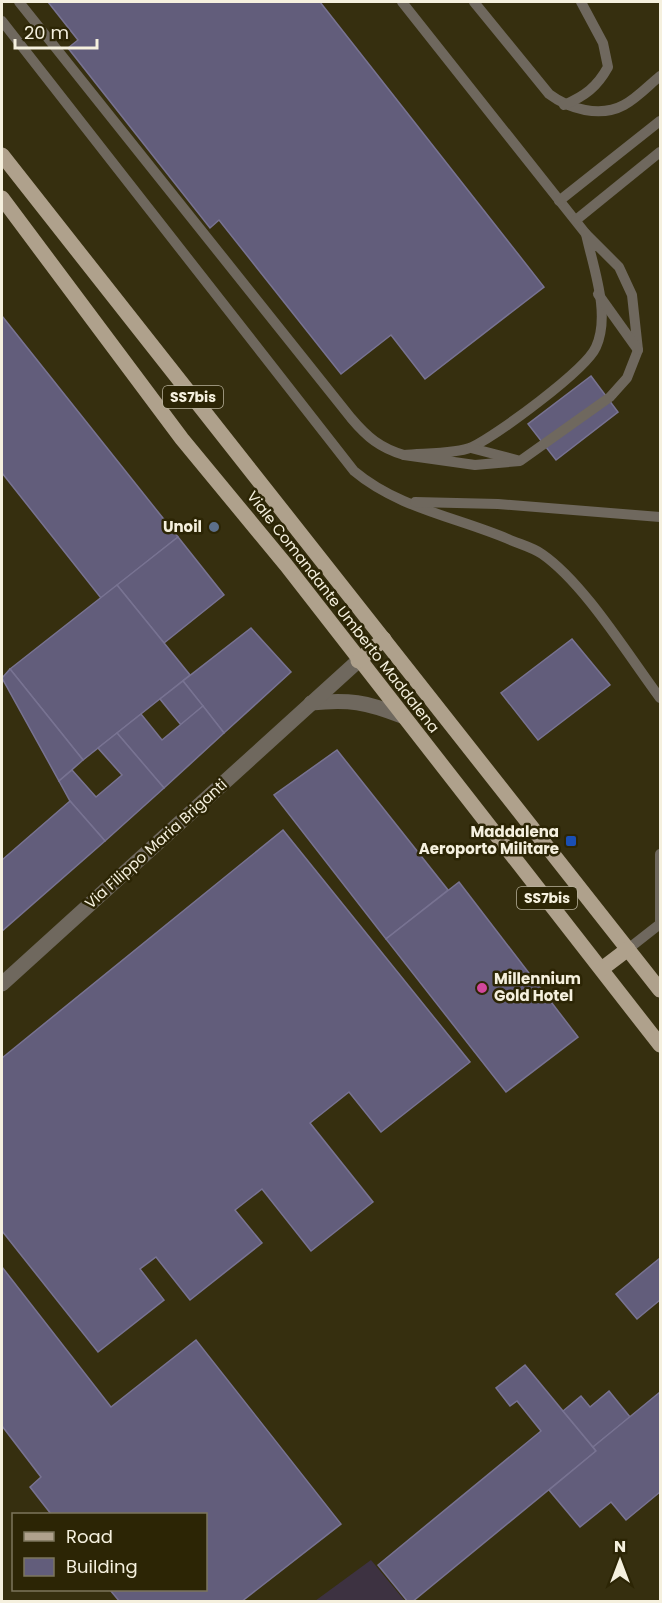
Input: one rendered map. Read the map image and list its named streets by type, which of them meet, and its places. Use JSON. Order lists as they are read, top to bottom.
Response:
{
  "streets": {
    "main road": ["SS7bis", "Viale Comandante Umberto Maddalena"],
    "street": ["Via Filippo Maria Briganti"]
  },
  "crossings": [
    ["Viale Comandante Umberto Maddalena", "Via Filippo Maria Briganti"]
  ],
  "places": {
    "other": ["Unoil", "Millennium Gold Hotel"],
    "transit": ["Maddalena Aeroporto Militare"]
  },
  "legend": ["Road", "Building"],
  "scale_bar": "20 m",
  "north": "top"
}
